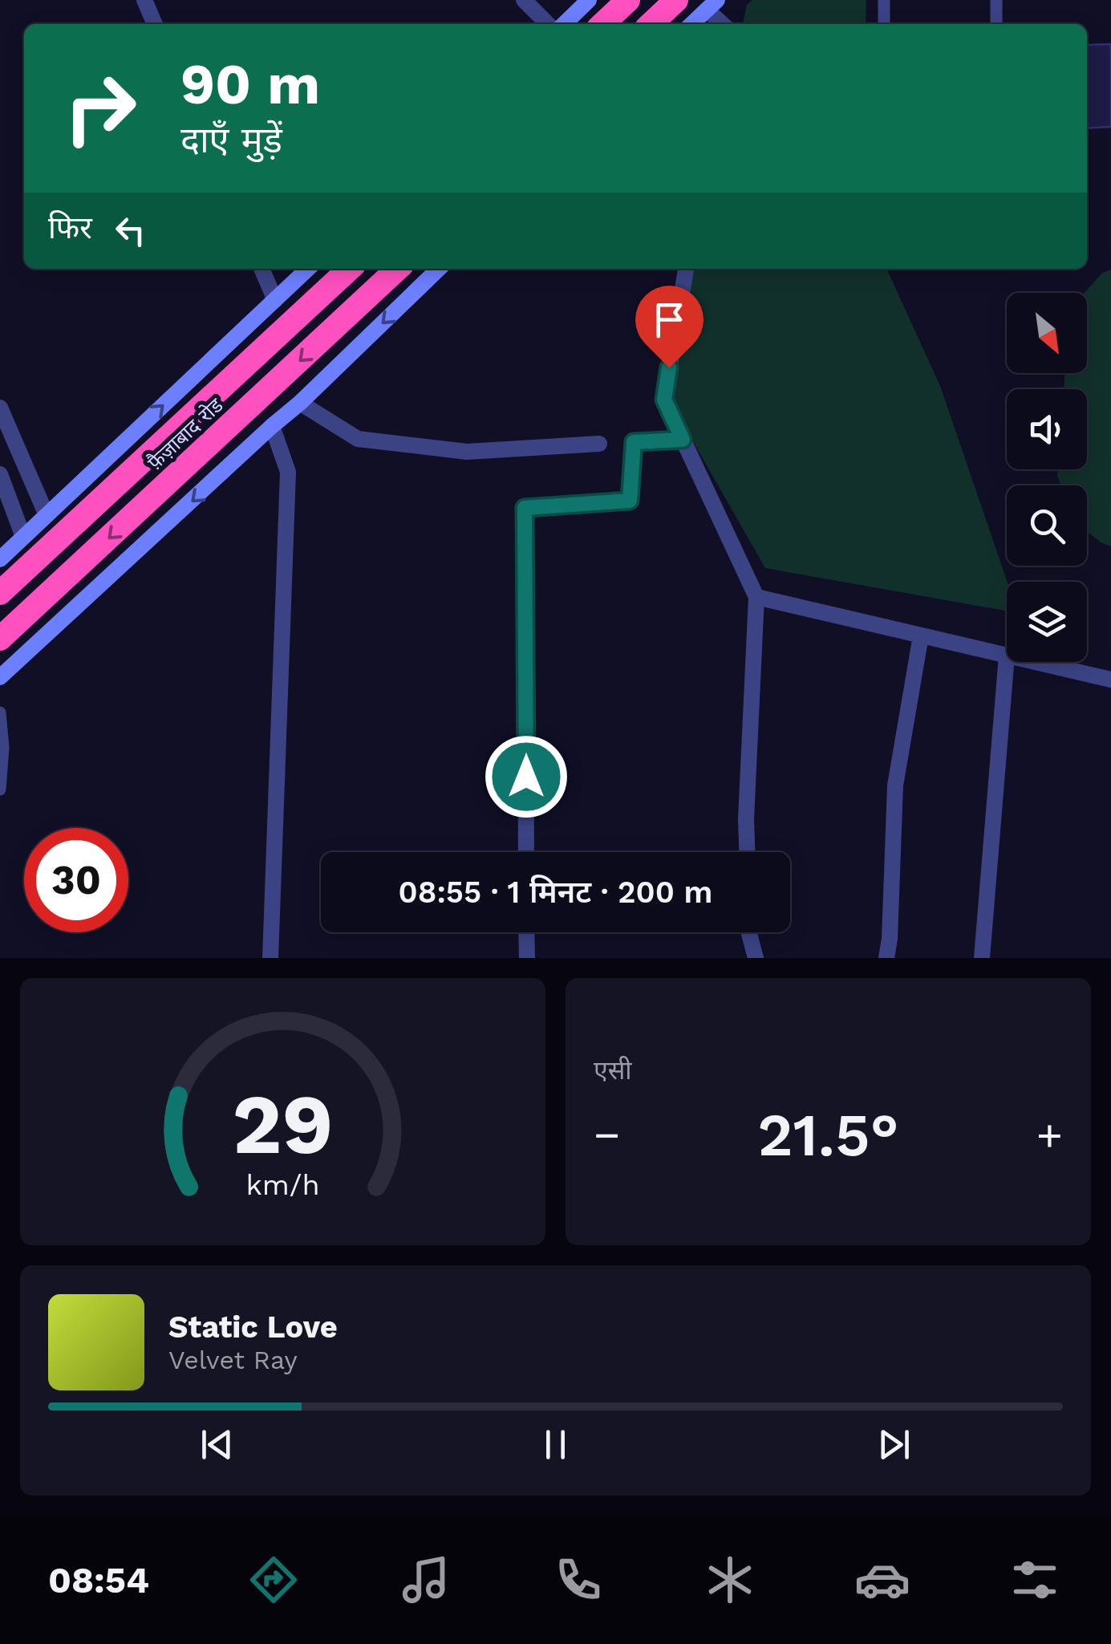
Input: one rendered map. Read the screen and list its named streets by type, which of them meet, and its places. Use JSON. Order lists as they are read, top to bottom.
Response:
{
  "streets": {
    "highway": ["फ़ैज़ाबाद रोड"]
  },
  "north": "bottom right",
  "page": {
    "turn": ["90 m", "दाएँ मुड़ें"],
    "then": "फिर",
    "limit": "30",
    "trip": "08:55 · 1 मिनट · 200 m",
    "tile": "एसी",
    "heat": ["−", "21.5°", "+"],
    "song": ["Static Love", "Velvet Ray"],
    "tabs": "08:54",
    "gauge": ["29", "km/h"]
  }
}
